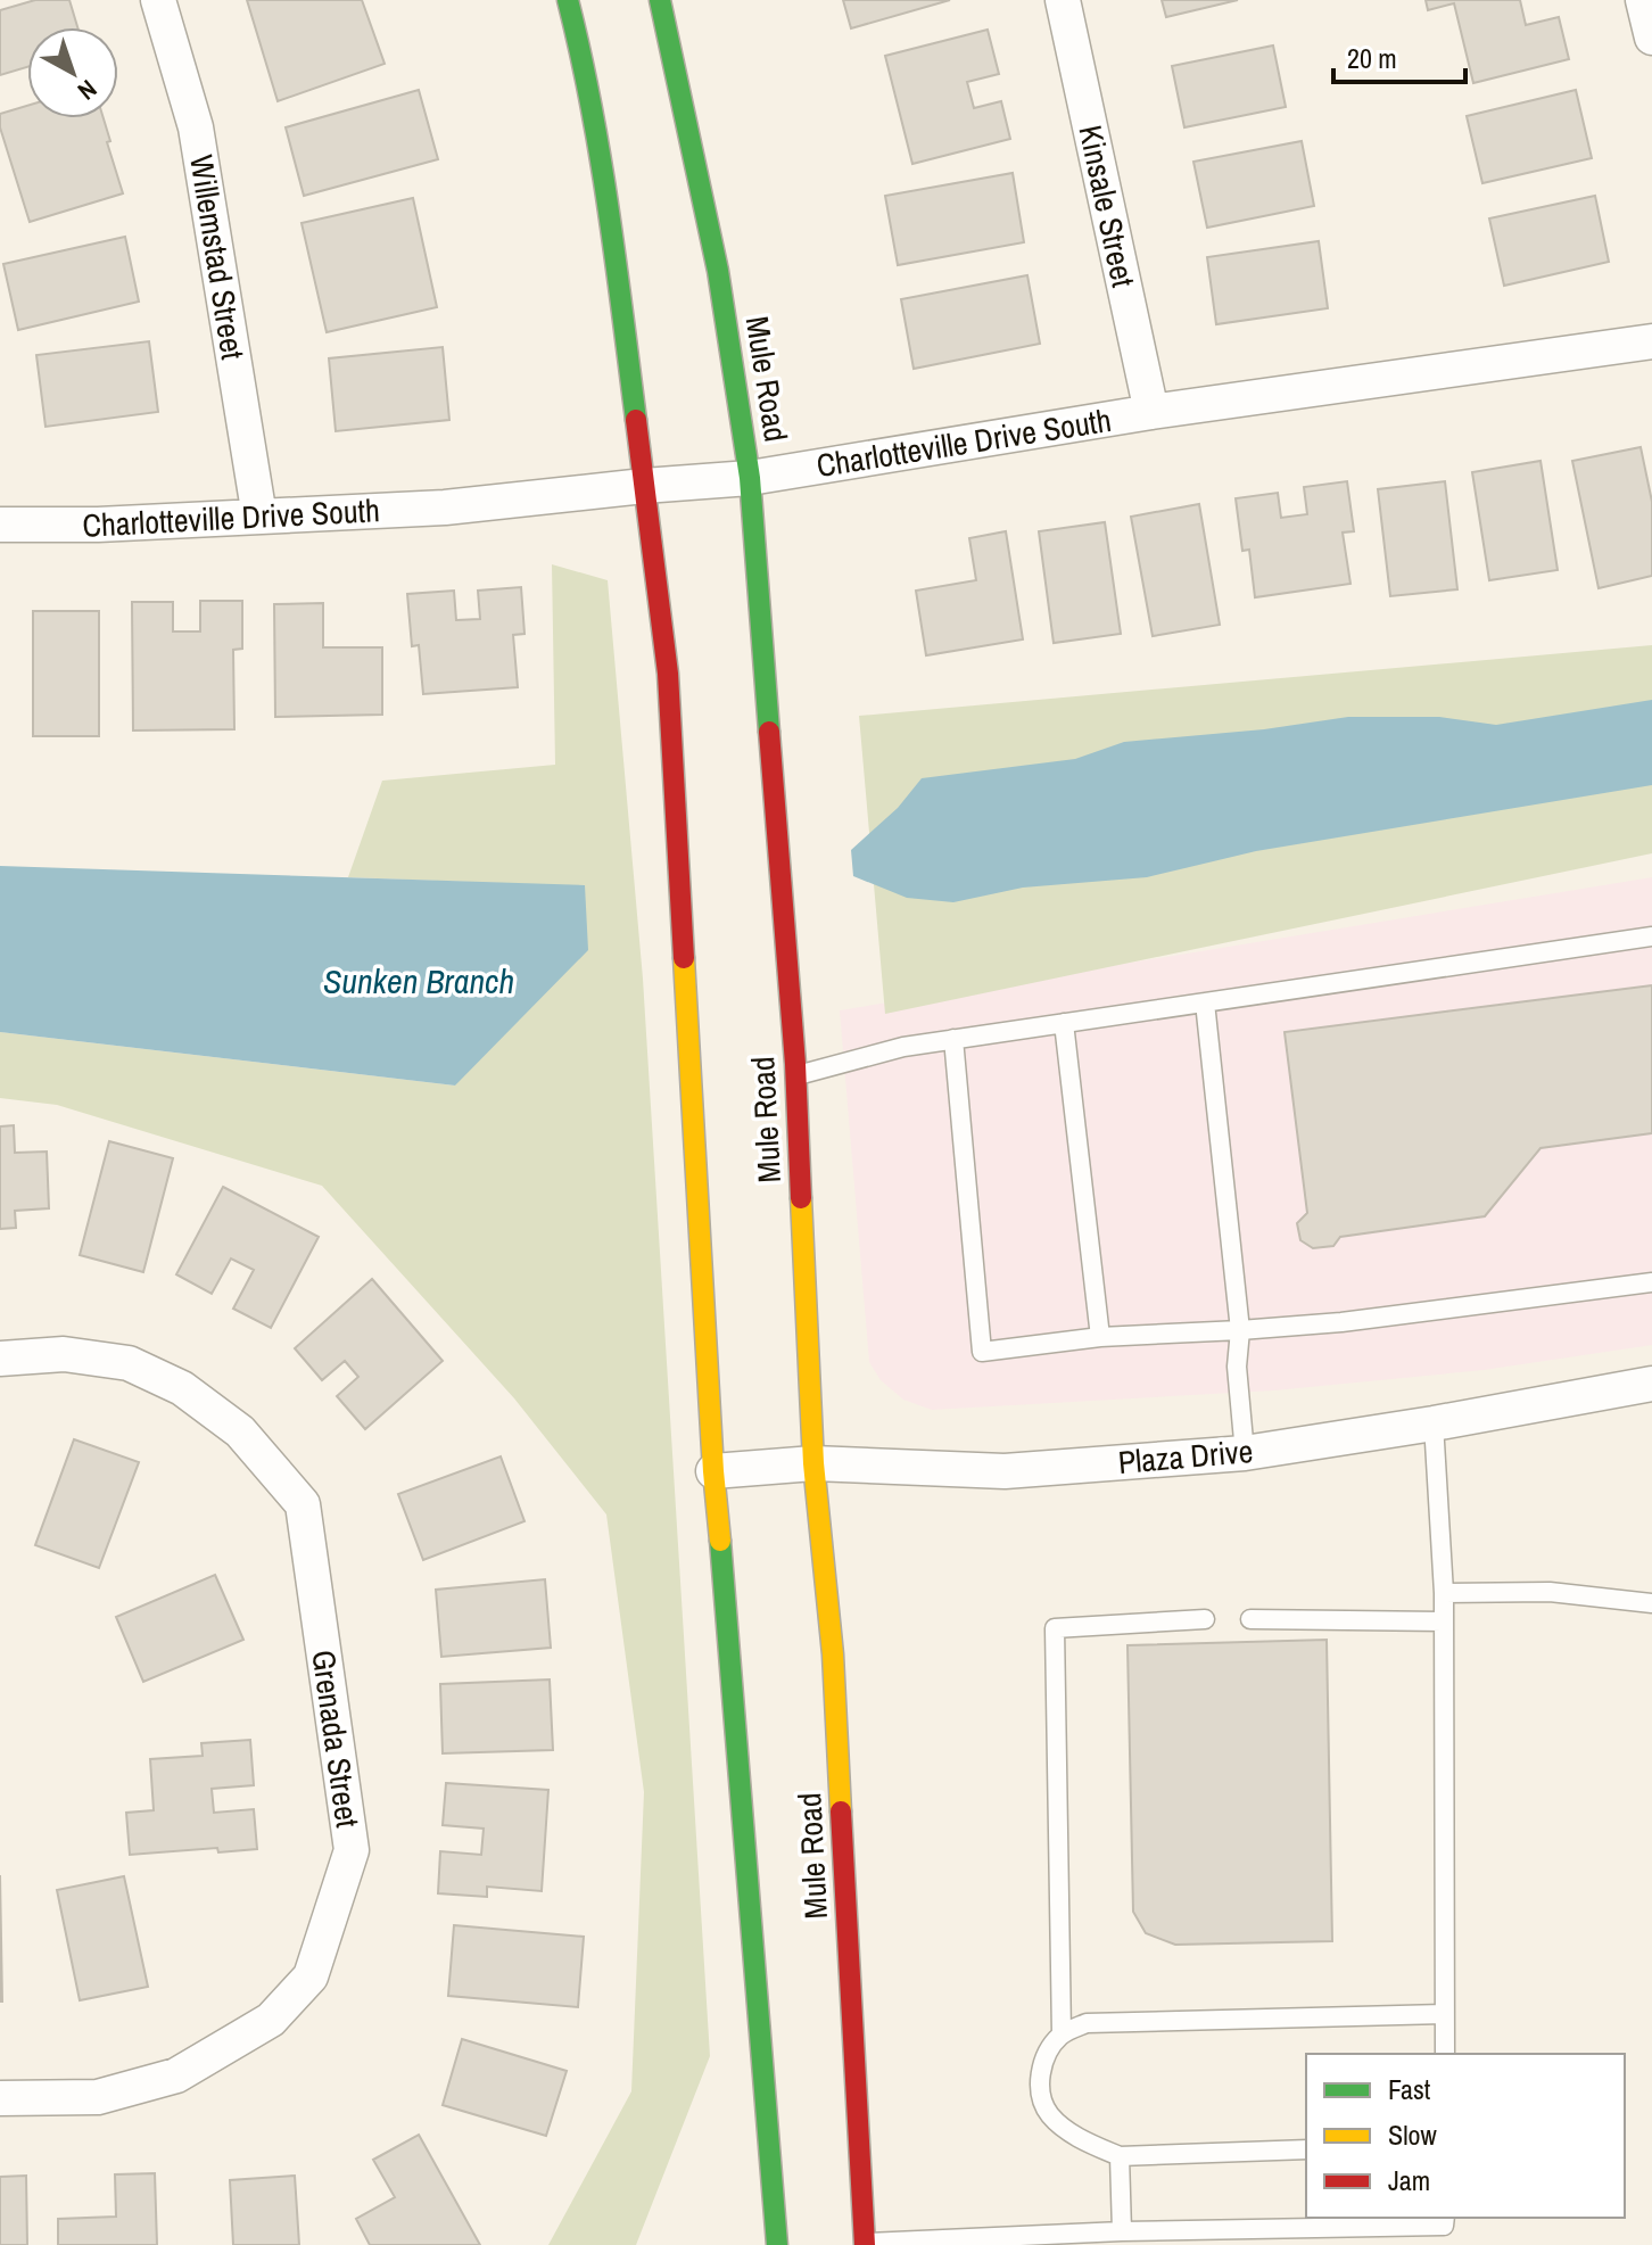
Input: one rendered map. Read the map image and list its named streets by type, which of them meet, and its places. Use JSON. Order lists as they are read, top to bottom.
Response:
{
  "streets": {
    "main road": ["Mule Road"],
    "street": [
      "Kinsale Street",
      "Willemstad Street",
      "Charlotteville Drive South",
      "Plaza Drive",
      "Grenada Street"
    ]
  },
  "crossings": [
    ["Kinsale Street", "Charlotteville Drive South"],
    ["Willemstad Street", "Charlotteville Drive South"],
    ["Mule Road", "Charlotteville Drive South"],
    ["Mule Road", "Plaza Drive"]
  ],
  "water": ["Sunken Branch"],
  "legend": ["Fast", "Slow", "Jam"],
  "scale_bar": "20 m",
  "north": "bottom right"
}
